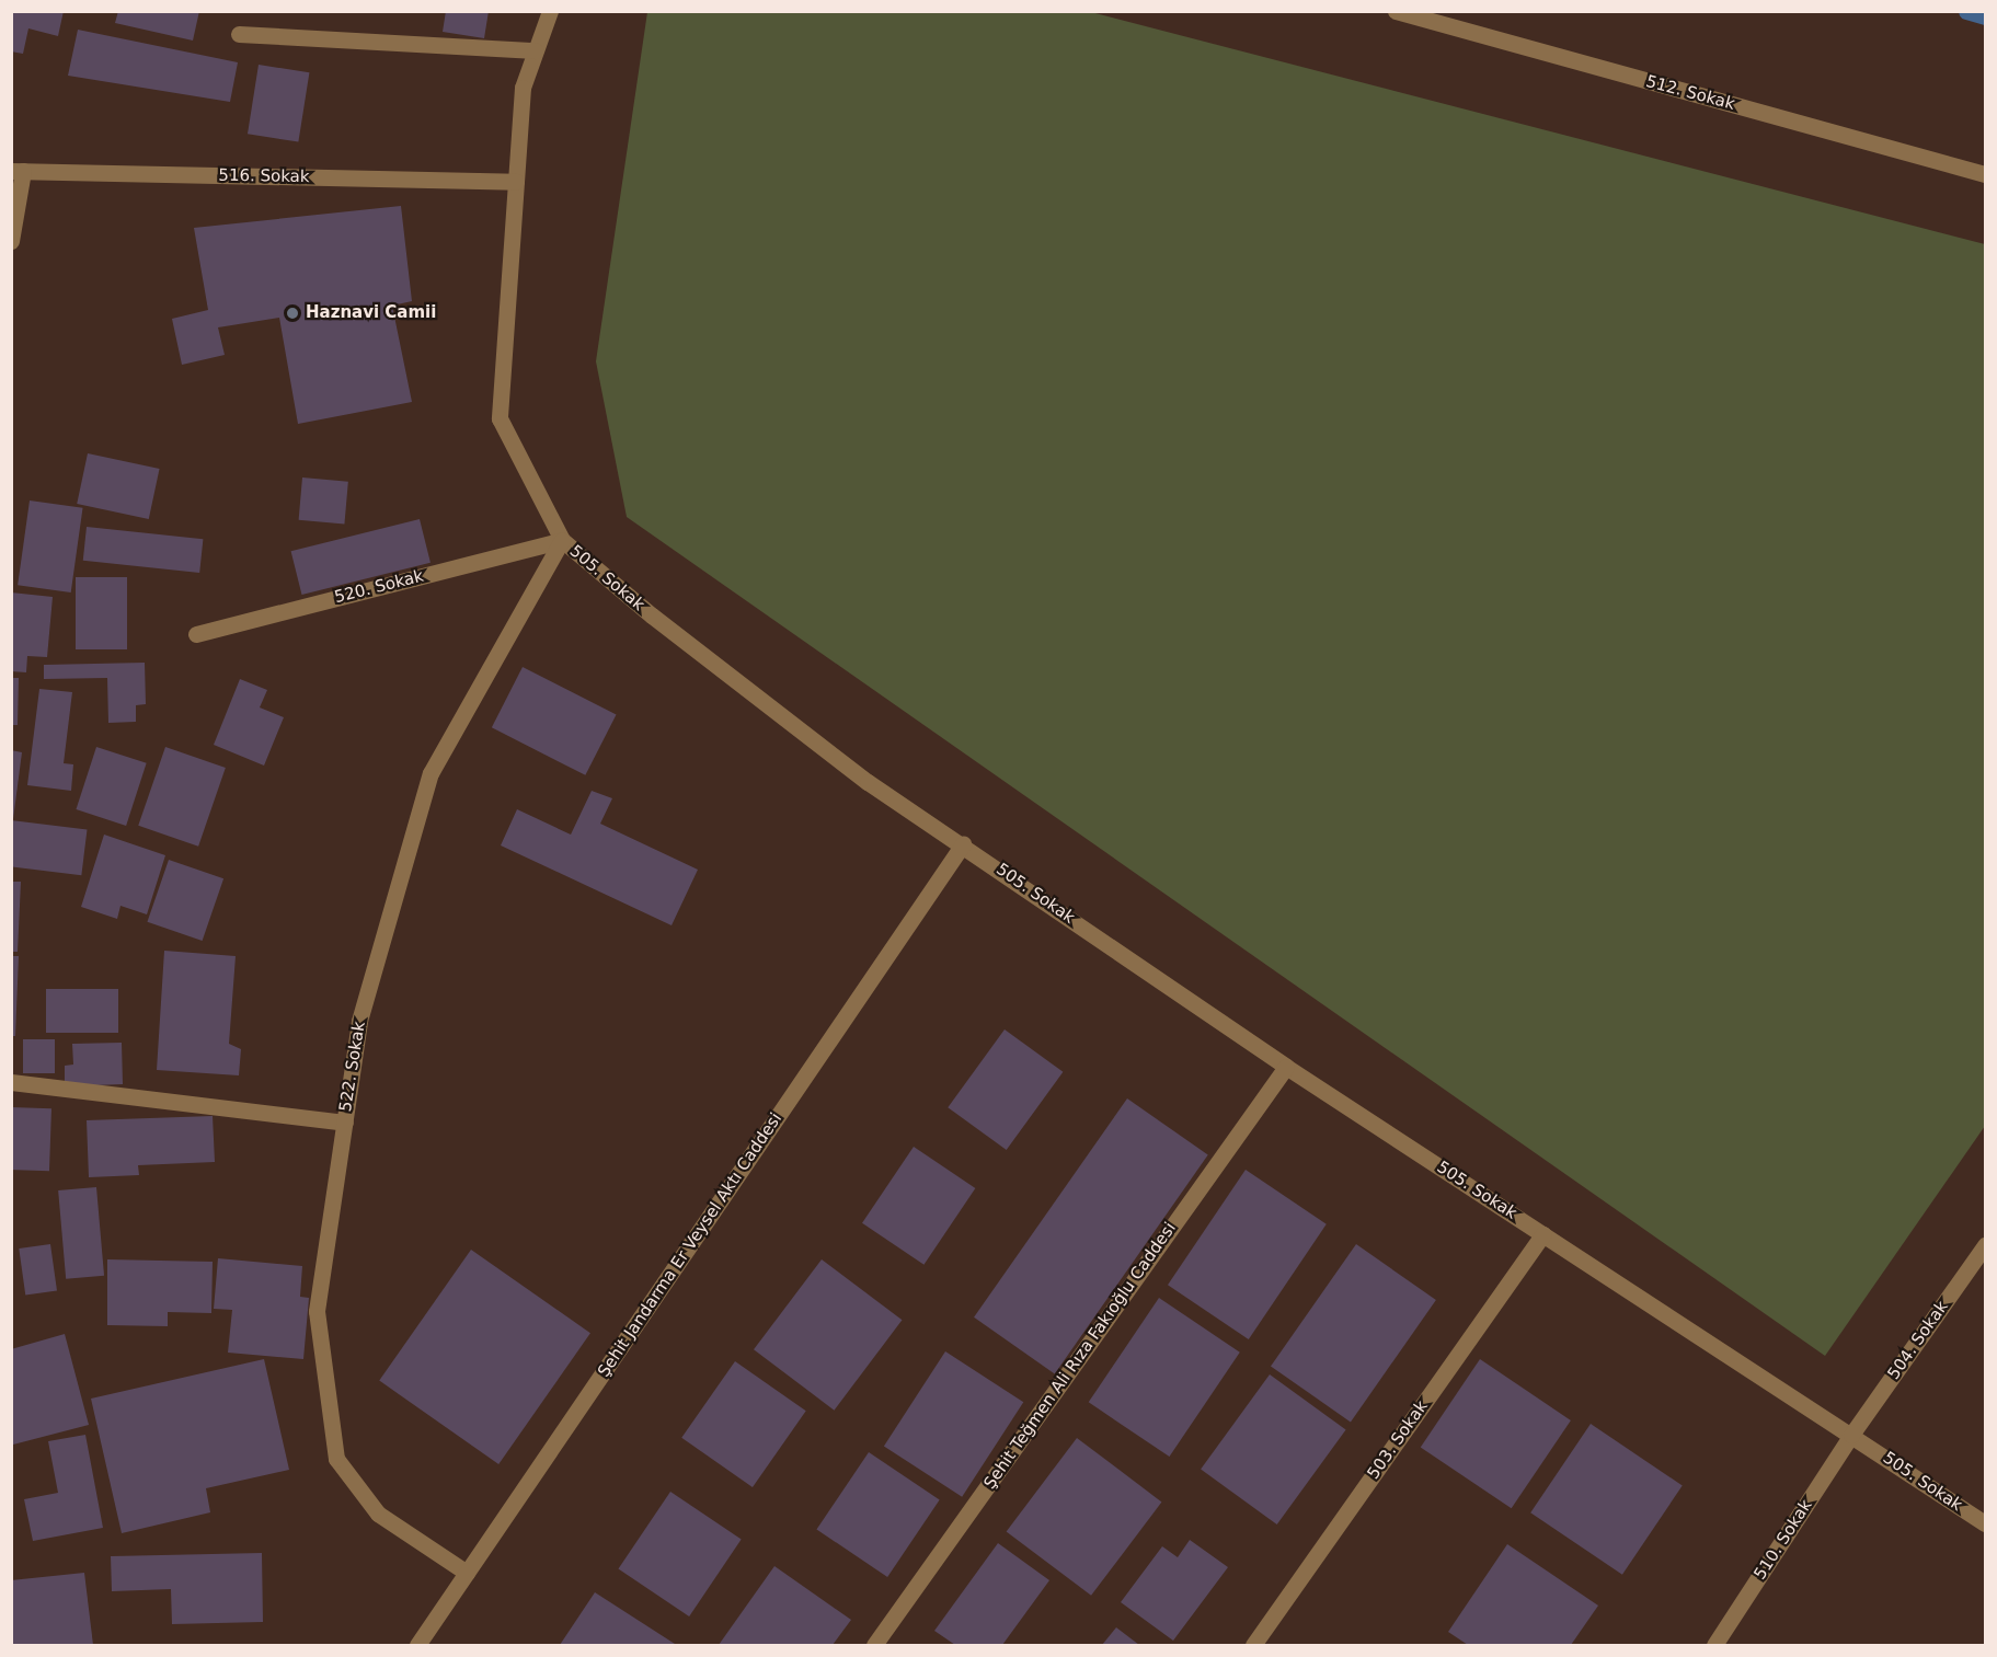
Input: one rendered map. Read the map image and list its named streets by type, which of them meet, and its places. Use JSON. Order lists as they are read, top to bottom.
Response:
{
  "streets": {
    "street": [
      "512. Sokak",
      "516. Sokak",
      "505. Sokak",
      "520. Sokak",
      "522. Sokak",
      "Şehit Jandarma Er Veysel Aktı Caddesi",
      "504. Sokak",
      "Şehit Teğmen Ali Rıza Fakıoğlu Caddesi",
      "503. Sokak",
      "510. Sokak"
    ]
  },
  "crossings": [
    ["516. Sokak", "505. Sokak"],
    ["505. Sokak", "520. Sokak"],
    ["505. Sokak", "522. Sokak"],
    ["505. Sokak", "Şehit Jandarma Er Veysel Aktı Caddesi"],
    ["505. Sokak", "504. Sokak"],
    ["505. Sokak", "Şehit Teğmen Ali Rıza Fakıoğlu Caddesi"],
    ["505. Sokak", "503. Sokak"],
    ["505. Sokak", "510. Sokak"],
    ["520. Sokak", "522. Sokak"],
    ["522. Sokak", "Şehit Jandarma Er Veysel Aktı Caddesi"],
    ["504. Sokak", "510. Sokak"]
  ],
  "places": ["Haznavi Camii"]
}
